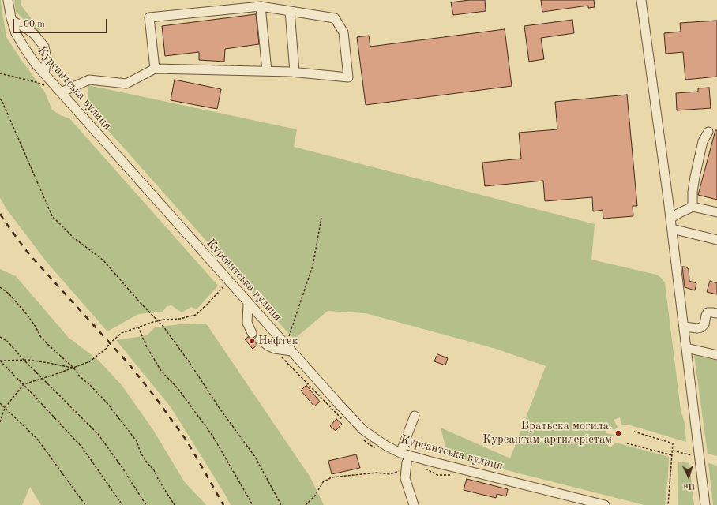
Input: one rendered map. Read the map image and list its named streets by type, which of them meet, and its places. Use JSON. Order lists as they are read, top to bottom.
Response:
{
  "streets": {
    "street": ["Курсантська вулиця"]
  },
  "places": ["Нефтек", "Братьска могила. Курсантам-артилерістам"],
  "scale_bar": "100 m",
  "north": "bottom"
}
